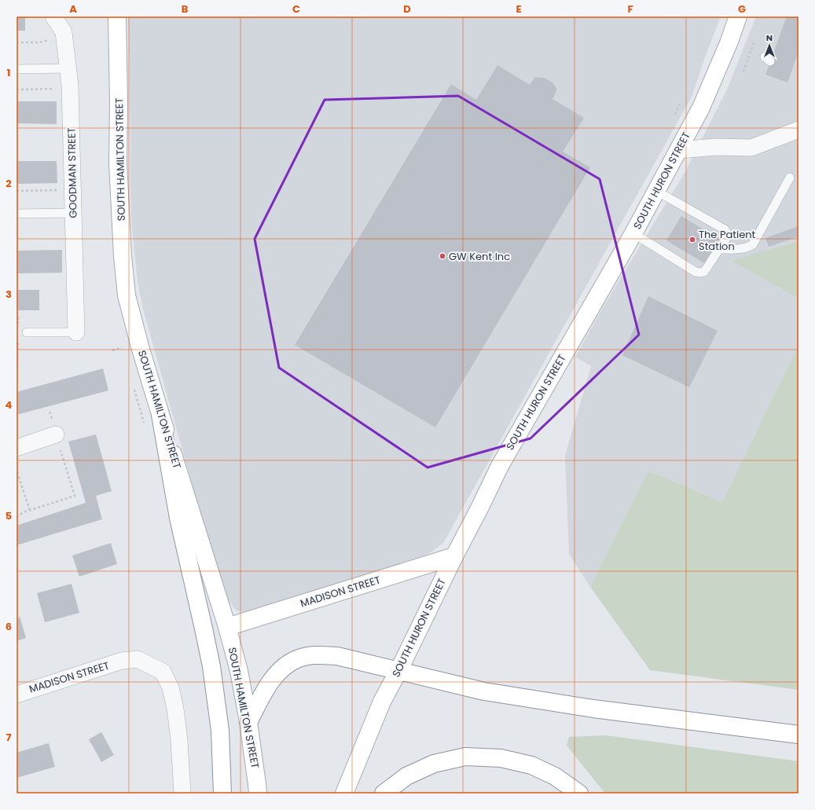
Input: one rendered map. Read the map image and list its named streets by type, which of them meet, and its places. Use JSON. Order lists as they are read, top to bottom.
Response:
{
  "streets": {
    "main road": ["SOUTH HAMILTON STREET", "SOUTH HURON STREET", "MADISON STREET"],
    "street": ["GOODMAN STREET"]
  },
  "crossings": [
    ["SOUTH HAMILTON STREET", "MADISON STREET"],
    ["SOUTH HURON STREET", "MADISON STREET"]
  ],
  "places": ["The Patient Station", "GW Kent Inc"],
  "north": "top",
  "grid": {
    "columns": [
      "A",
      "B",
      "C",
      "D",
      "E",
      "F",
      "G"
    ],
    "rows": [
      "1",
      "2",
      "3",
      "4",
      "5",
      "6",
      "7"
    ]
  }
}
